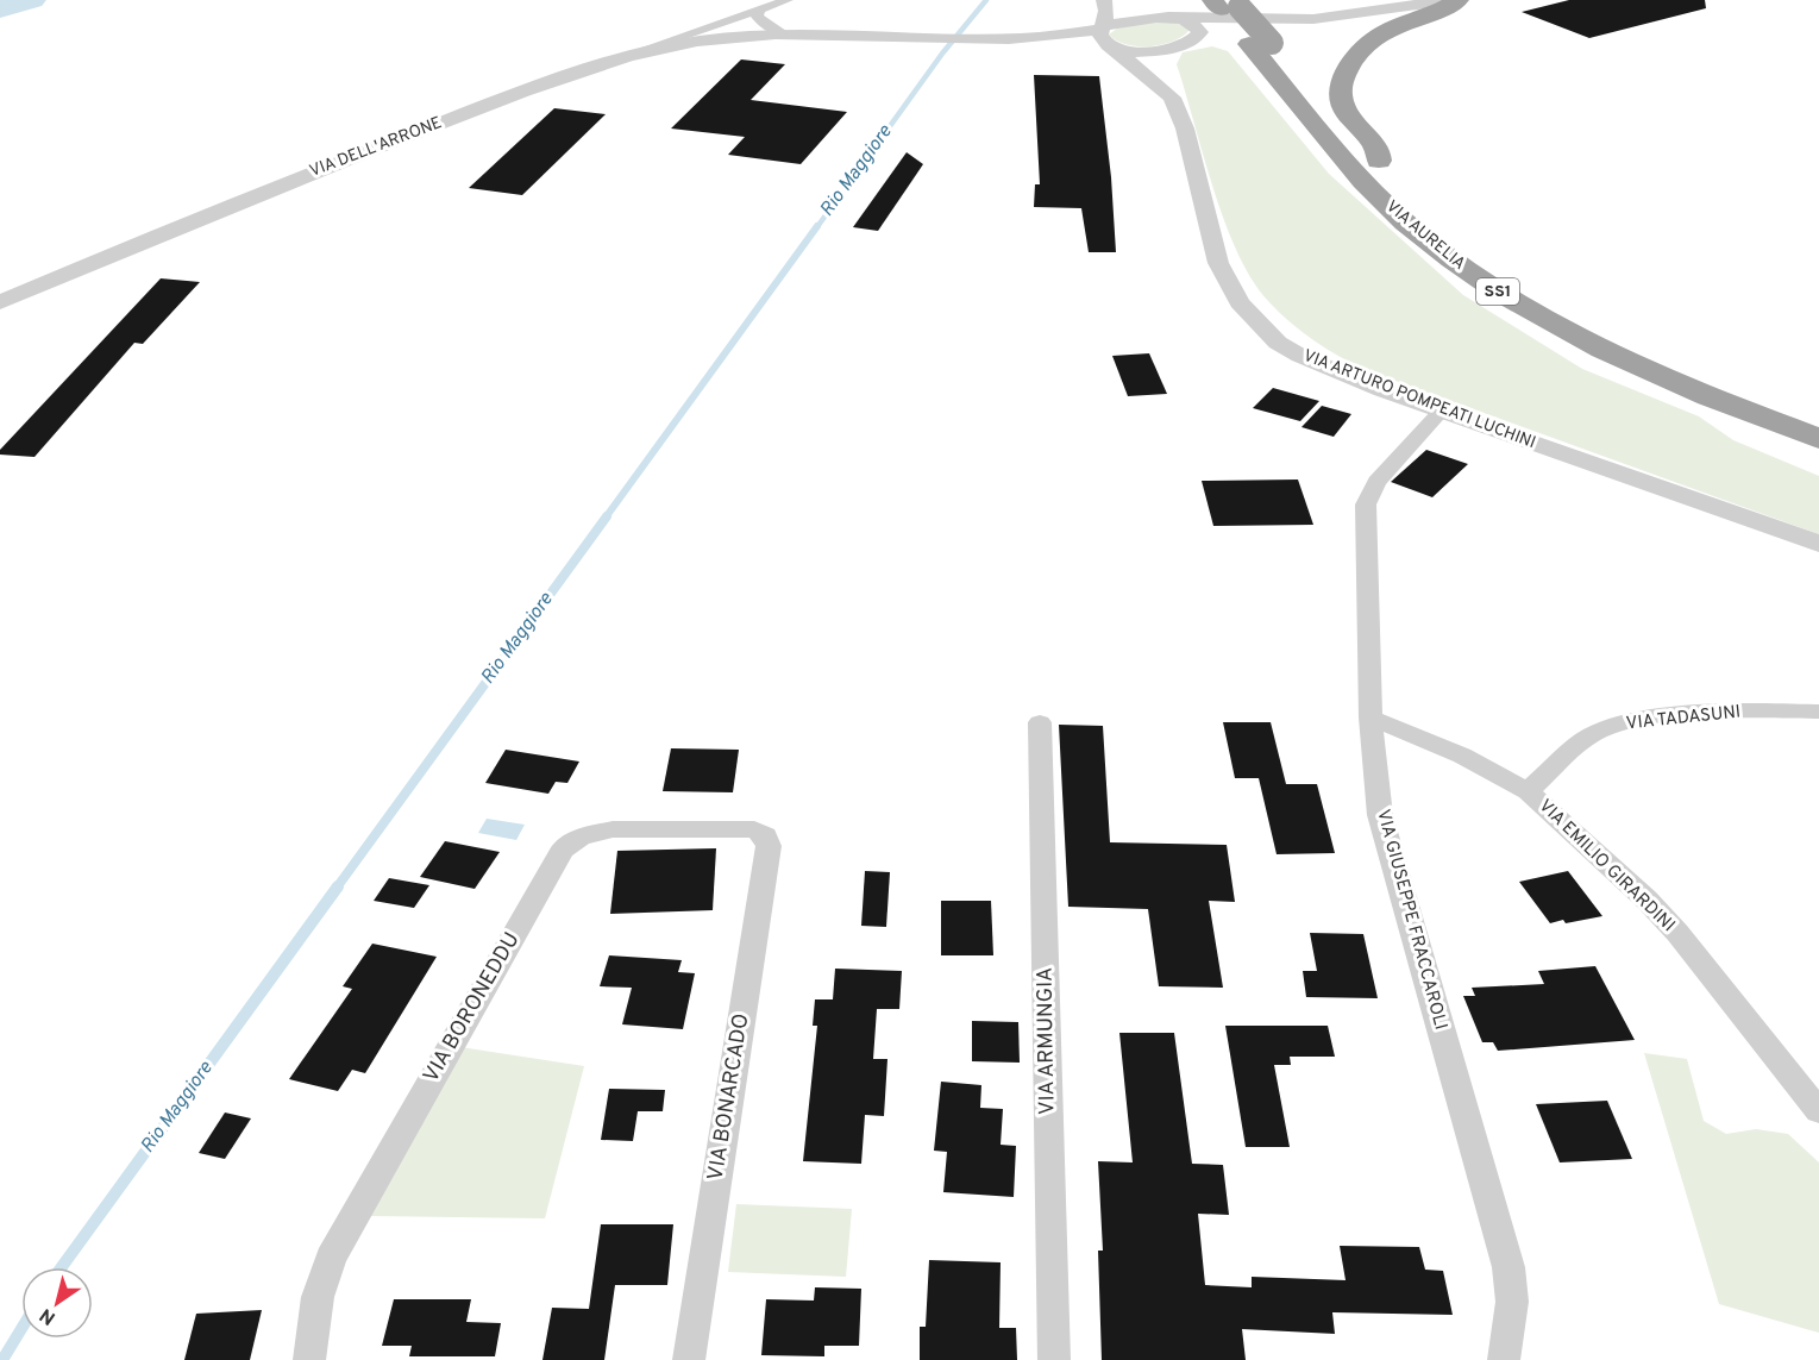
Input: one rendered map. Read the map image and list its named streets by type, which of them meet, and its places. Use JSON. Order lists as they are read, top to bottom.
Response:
{
  "streets": {
    "highway": ["VIA AURELIA", "SS1"],
    "street": [
      "VIA DELL'ARRONE",
      "VIA ARTURO POMPEATI LUCHINI",
      "VIA TADASUNI",
      "VIA EMILIO GIRARDINI",
      "VIA GIUSEPPE FRACCAROLI",
      "VIA BORONEDDU",
      "VIA ARMUNGIA",
      "VIA BONARCADO"
    ]
  },
  "crossings": [
    ["VIA ARTURO POMPEATI LUCHINI", "VIA GIUSEPPE FRACCAROLI"],
    ["VIA TADASUNI", "VIA EMILIO GIRARDINI"],
    ["VIA EMILIO GIRARDINI", "VIA GIUSEPPE FRACCAROLI"],
    ["VIA BORONEDDU", "VIA BONARCADO"]
  ],
  "water": ["Rio Maggiore"],
  "north": "bottom left"
}
